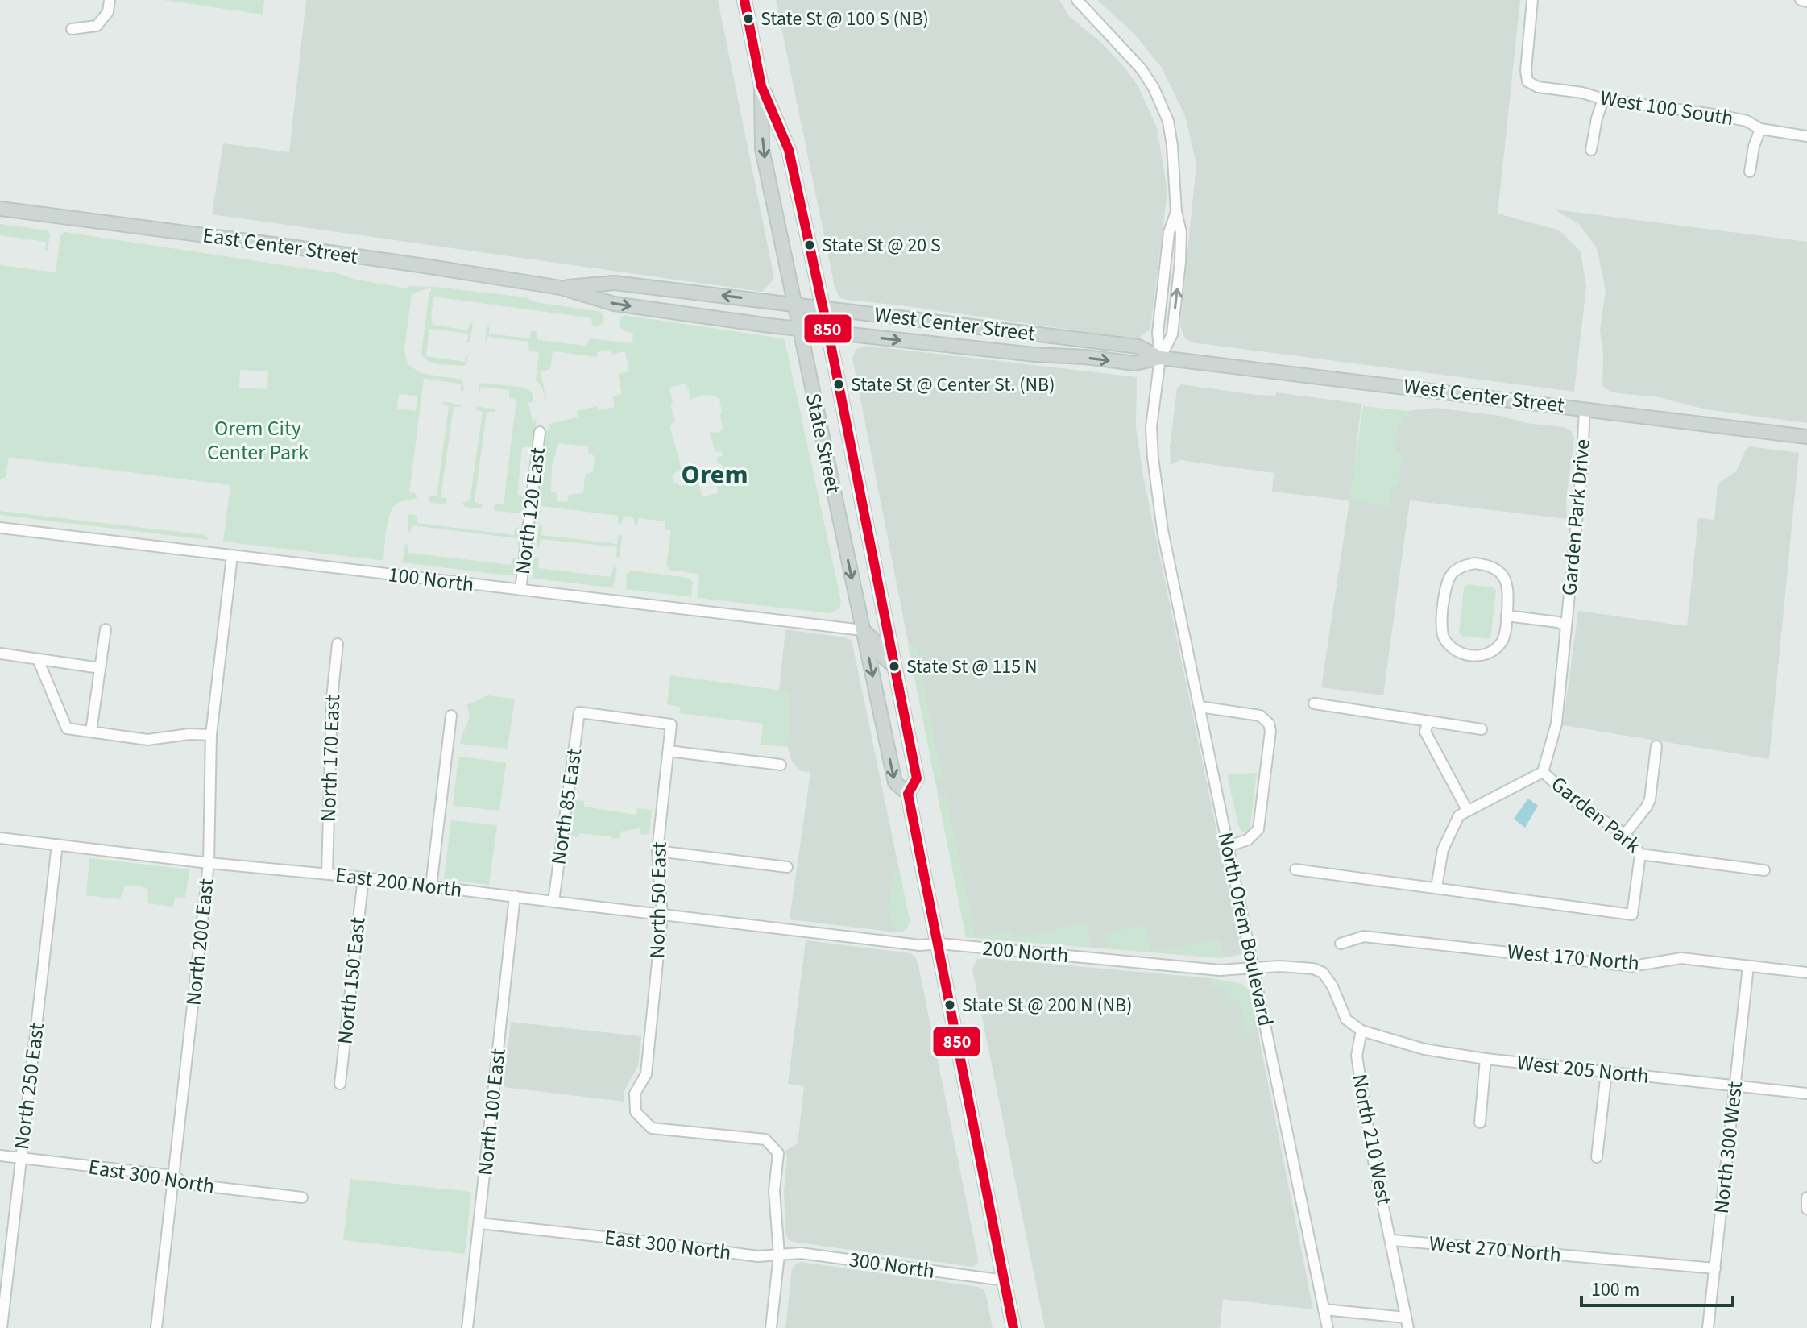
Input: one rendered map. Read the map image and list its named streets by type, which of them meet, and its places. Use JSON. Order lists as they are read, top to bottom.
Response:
{
  "streets": {
    "main road": ["East Center Street", "West Center Street", "State Street"],
    "street": [
      "West 100 South",
      "North 120 East",
      "Garden Park Drive",
      "100 North",
      "North 170 East",
      "North 85 East",
      "Garden Park",
      "East 200 North",
      "North 50 East",
      "North Orem Boulevard",
      "North 200 East",
      "200 North",
      "West 170 North",
      "North 150 East",
      "West 205 North",
      "North 250 East",
      "North 100 East",
      "North 210 West",
      "North 300 West",
      "East 300 North",
      "West 270 North",
      "300 North"
    ]
  },
  "crossings": [
    ["East Center Street", "West Center Street"],
    ["East Center Street", "State Street"],
    ["West Center Street", "State Street"],
    ["West Center Street", "Garden Park Drive"],
    ["West Center Street", "North Orem Boulevard"],
    ["State Street", "100 North"],
    ["State Street", "200 North"],
    ["State Street", "300 North"],
    ["North 120 East", "100 North"],
    ["Garden Park Drive", "Garden Park"],
    ["100 North", "North 200 East"],
    ["North 170 East", "East 200 North"],
    ["North 85 East", "East 200 North"],
    ["North 85 East", "North 50 East"],
    ["East 200 North", "North 50 East"],
    ["East 200 North", "North 200 East"],
    ["East 200 North", "200 North"],
    ["East 200 North", "North 150 East"],
    ["East 200 North", "North 250 East"],
    ["East 200 North", "North 100 East"],
    ["North 50 East", "East 300 North"],
    ["North 50 East", "300 North"],
    ["North Orem Boulevard", "200 North"],
    ["North 200 East", "East 300 North"],
    ["200 North", "West 205 North"],
    ["200 North", "North 210 West"],
    ["West 170 North", "North 300 West"],
    ["West 205 North", "North 210 West"],
    ["West 205 North", "North 300 West"],
    ["North 250 East", "East 300 North"],
    ["North 100 East", "East 300 North"],
    ["North 210 West", "West 270 North"],
    ["North 300 West", "West 270 North"],
    ["East 300 North", "300 North"]
  ],
  "districts": ["Orem"],
  "parks": ["Orem City Center Park"],
  "places": [
    "State St @ 100 S (NB)",
    "State St @ 20 S",
    "State St @ Center St. (NB)",
    "State St @ 115 N",
    "State St @ 200 N (NB)"
  ],
  "lines": ["transit line 850"],
  "scale_bar": "100 m"
}
